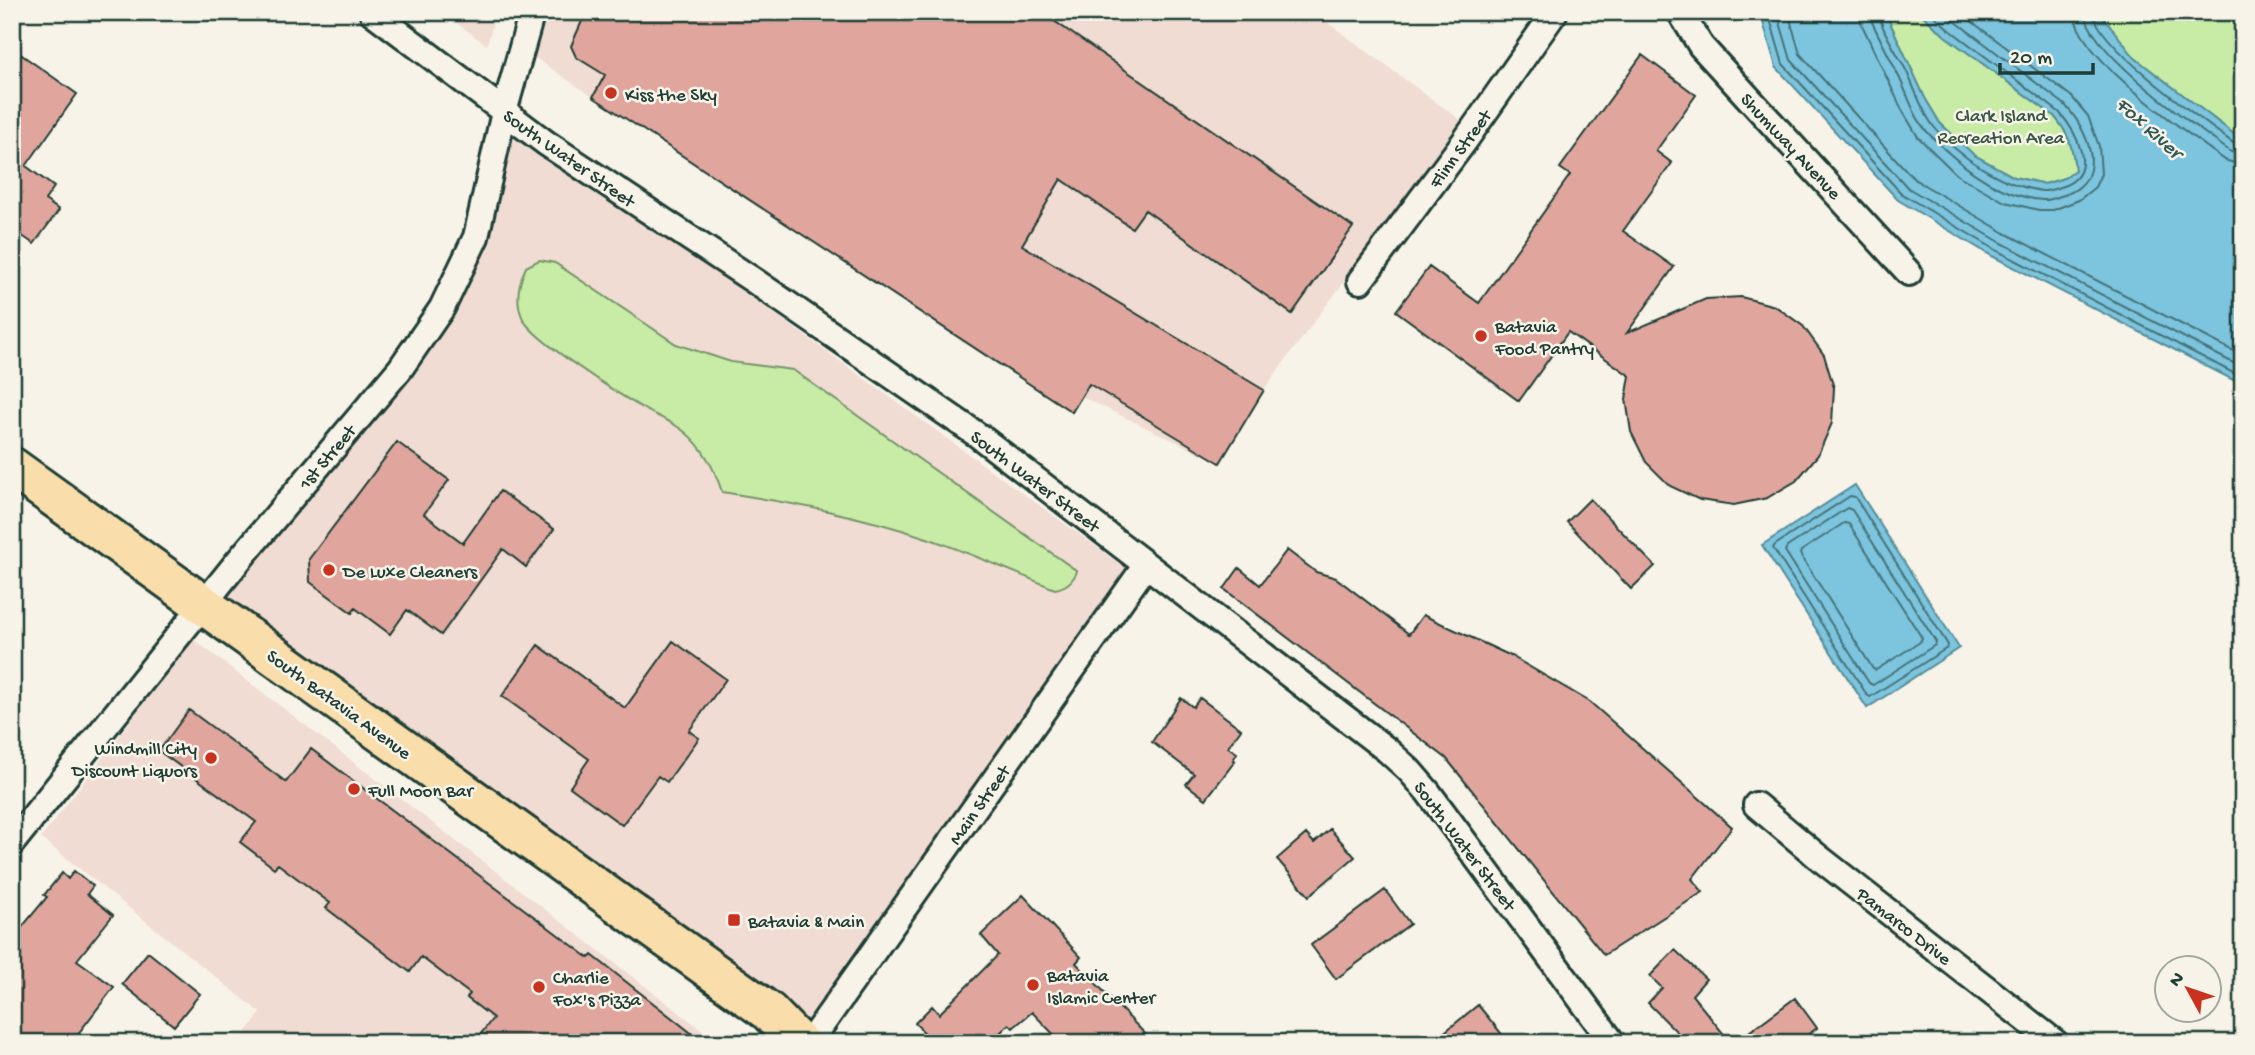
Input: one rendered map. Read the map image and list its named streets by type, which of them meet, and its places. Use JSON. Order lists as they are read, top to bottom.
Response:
{
  "streets": {
    "main road": ["South Batavia Avenue"],
    "street": [
      "Shumway Avenue",
      "Flinn Street",
      "South Water Street",
      "1st Street",
      "Main Street",
      "Pamarco Drive"
    ]
  },
  "crossings": [
    ["South Water Street", "1st Street"],
    ["South Water Street", "Main Street"],
    ["1st Street", "South Batavia Avenue"]
  ],
  "water": ["Fox River"],
  "parks": ["Clark Island Recreation Area"],
  "places": {
    "other": [
      "Kiss the Sky",
      "Batavia Food Pantry",
      "De Luxe Cleaners",
      "Windmill City Discount Liquors",
      "Full Moon Bar",
      "Batavia Islamic Center",
      "Charlie Fox's Pizza"
    ],
    "transit": ["Batavia & Main"]
  },
  "scale_bar": "20 m",
  "north": "top left"
}
